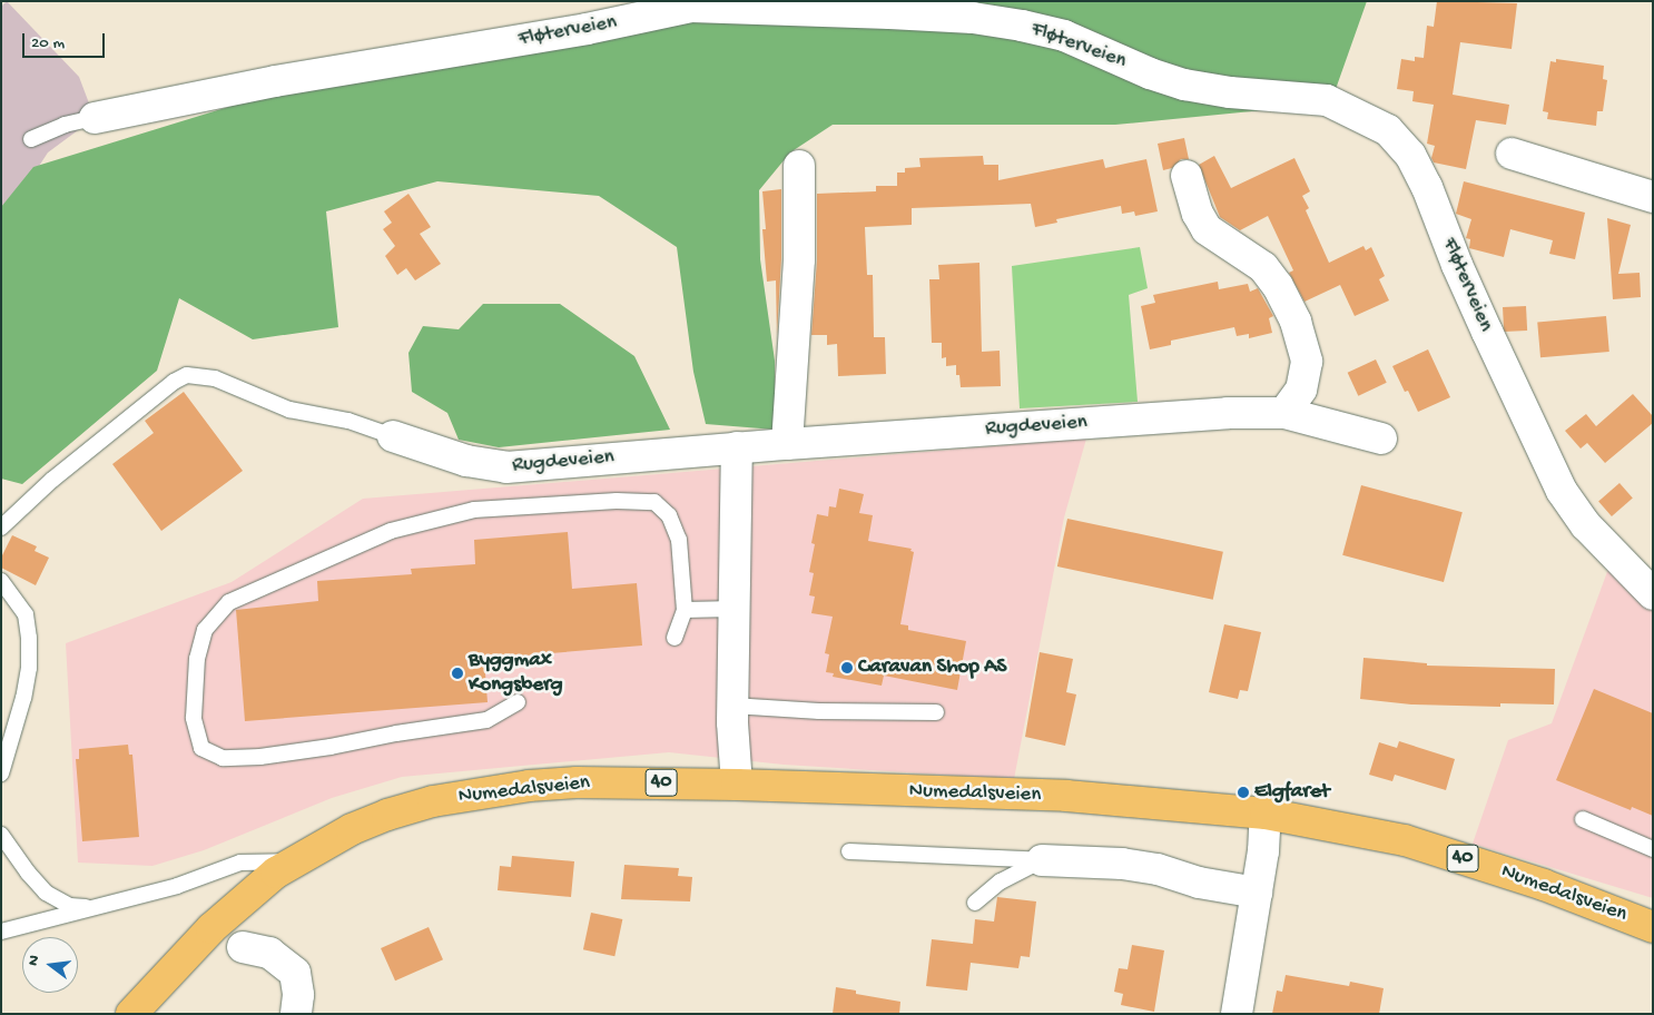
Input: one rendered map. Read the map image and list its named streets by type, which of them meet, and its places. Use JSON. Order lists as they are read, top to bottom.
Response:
{
  "streets": {
    "main road": ["40", "Numedalsveien"],
    "street": ["Fløterveien", "Rugdeveien"]
  },
  "places": ["Caravan Shop AS", "Byggmax Kongsberg", "Elgfaret"],
  "scale_bar": "20 m",
  "north": "left"
}
